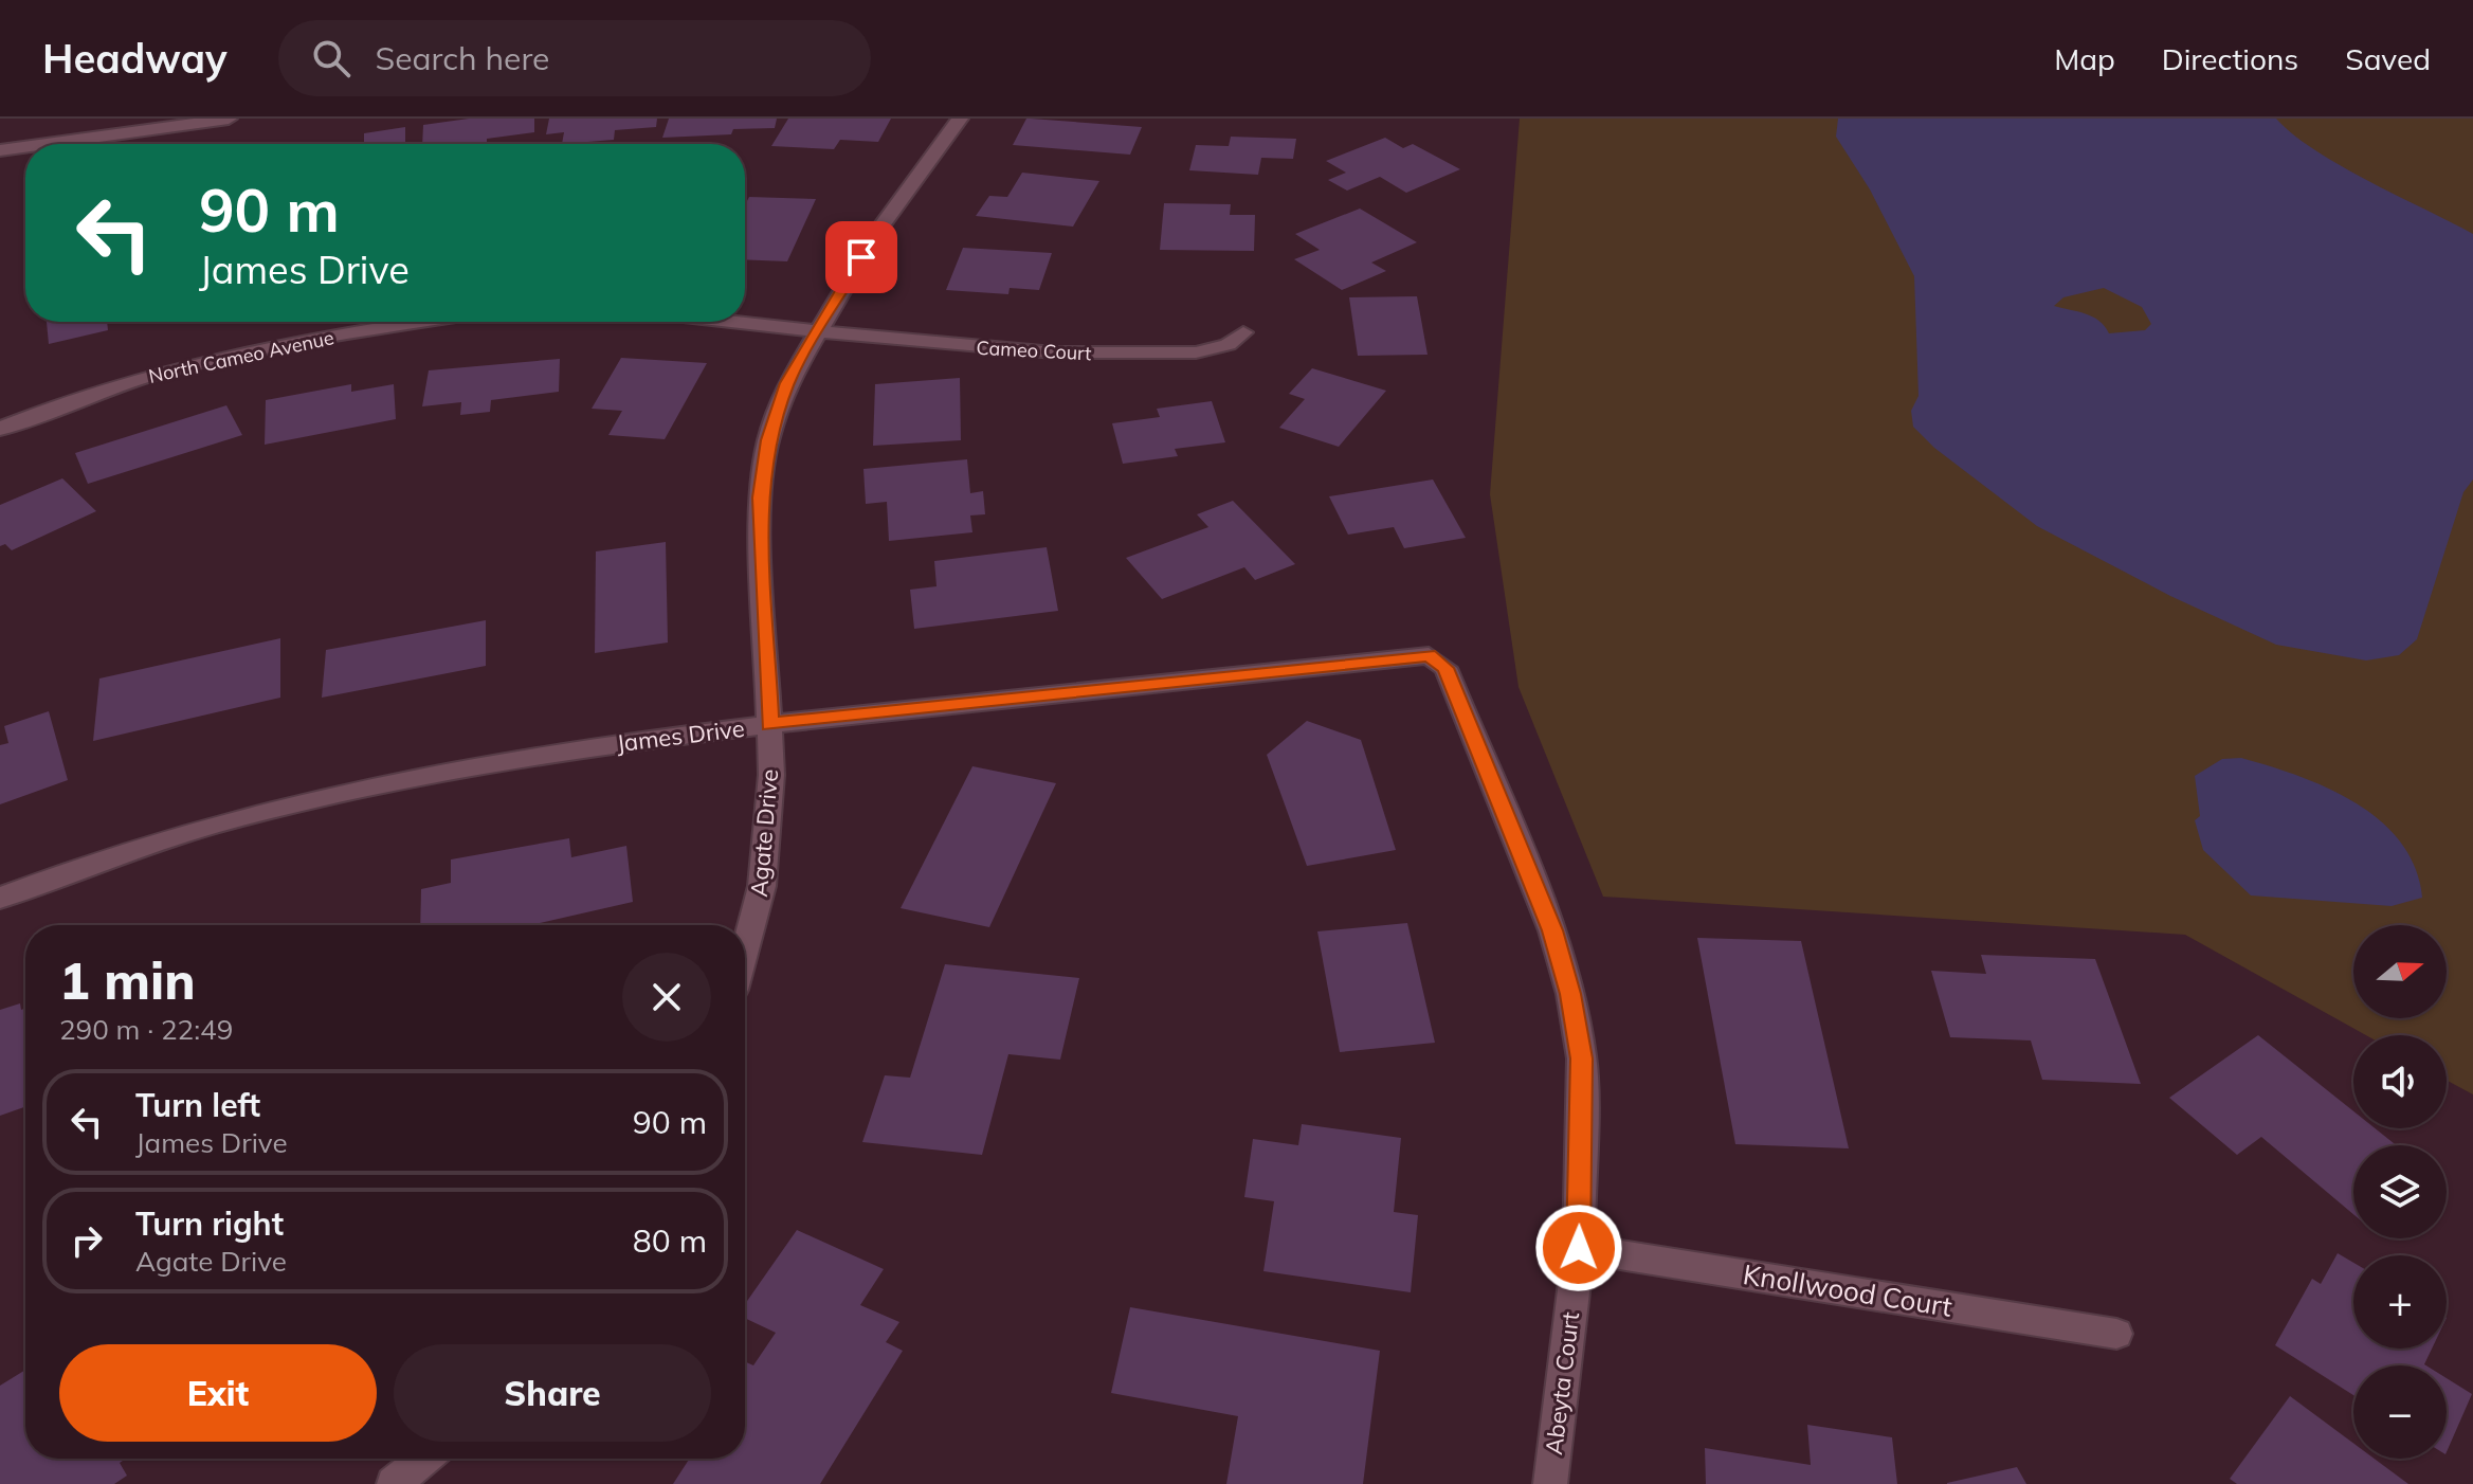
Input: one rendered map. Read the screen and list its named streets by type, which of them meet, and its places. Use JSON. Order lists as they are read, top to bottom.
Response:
{
  "streets": {
    "street": [
      "Cameo Court",
      "North Cameo Avenue",
      "James Drive",
      "Agate Drive",
      "Knollwood Court",
      "Abeyta Court"
    ]
  },
  "crossings": [
    ["Cameo Court", "Agate Drive"],
    ["James Drive", "Agate Drive"],
    ["James Drive", "Abeyta Court"],
    ["Knollwood Court", "Abeyta Court"]
  ],
  "north": "right",
  "page": {
    "header": "Headway",
    "search": "Search here",
    "nav": ["Map", "Directions", "Saved"],
    "turn": ["90 m", "James Drive"],
    "map_buttons": ["+", "−"],
    "heading": ["1 min", "290 m · 22:49"],
    "list": [
      {
        "name": "Turn left",
        "note": "James Drive",
        "value": "90 m"
      },
      {
        "name": "Turn right",
        "note": "Agate Drive",
        "value": "80 m"
      }
    ],
    "buttons": ["Exit", "Share"]
  }
}
